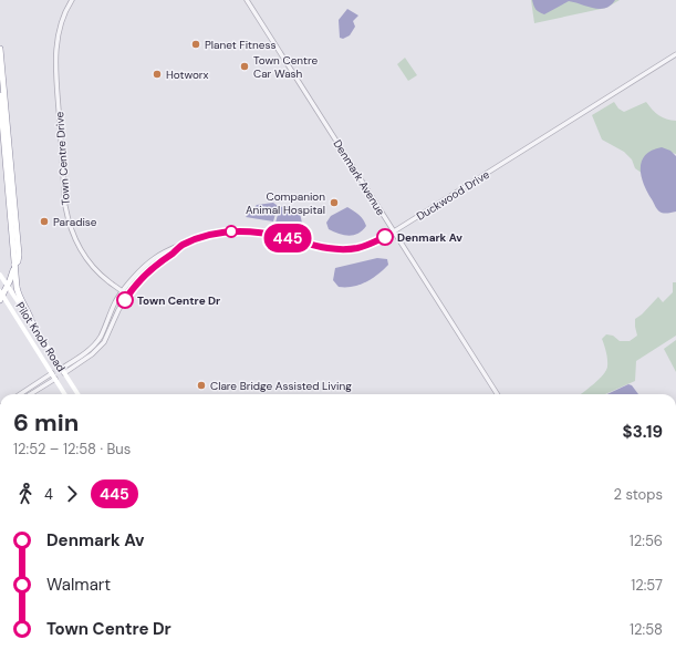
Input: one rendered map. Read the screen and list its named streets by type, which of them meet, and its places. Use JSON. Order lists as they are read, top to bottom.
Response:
{
  "streets": {
    "main road": ["Duckwood Drive", "Pilot Knob Road"],
    "street": ["Town Centre Drive", "Denmark Avenue"]
  },
  "crossings": [
    ["Town Centre Drive", "Duckwood Drive"],
    ["Denmark Avenue", "Duckwood Drive"],
    ["Duckwood Drive", "Pilot Knob Road"]
  ],
  "places": [
    "Planet Fitness",
    "Town Centre Car Wash",
    "Hotworx",
    "Companion Animal Hospital",
    "Paradise",
    "Denmark Av",
    "Town Centre Dr",
    "Clare Bridge Assisted Living"
  ],
  "lines": ["bus line 445"],
  "page": {
    "on_map": "445",
    "heading": ["6 min", "12:52 – 12:58 · Bus", "$3.19"],
    "legs": ["4", "445", "2 stops"],
    "list": [
      {
        "name": "Denmark Av",
        "value": "12:56"
      },
      {
        "name": "Walmart",
        "value": "12:57"
      },
      {
        "name": "Town Centre Dr",
        "value": "12:58"
      }
    ]
  }
}
